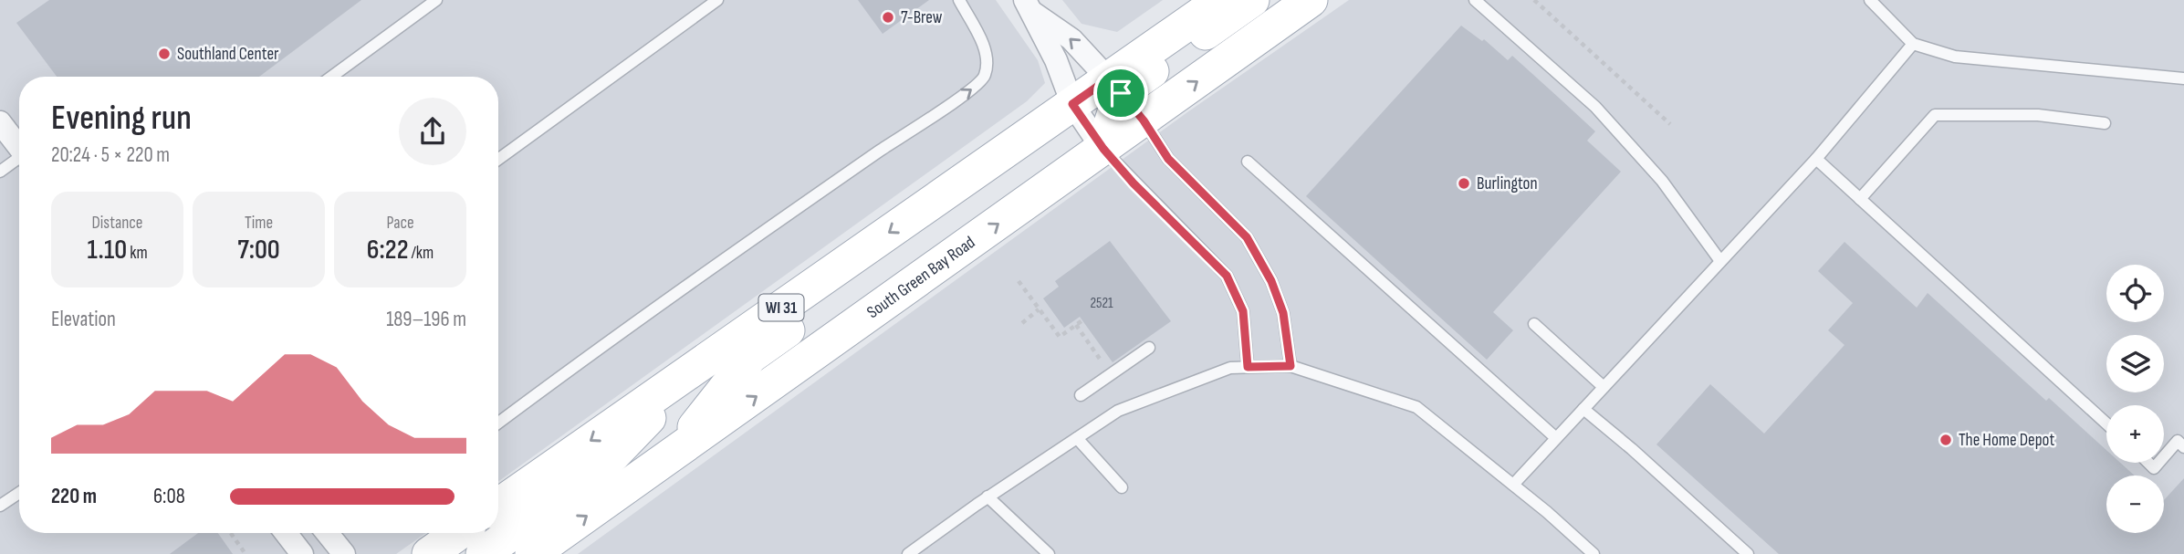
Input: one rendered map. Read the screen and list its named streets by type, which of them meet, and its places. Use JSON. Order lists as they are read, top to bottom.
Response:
{
  "streets": {
    "main road": ["South Green Bay Road", "WI 31"]
  },
  "places": [
    "7-Brew",
    "Southland Center",
    "Burlington",
    "The Home Depot"
  ],
  "house_numbers": ["2521"],
  "page": {
    "heading": ["Evening run", "20:24 · 5 × 220 m"],
    "stats": [
      ["Distance", "1.10 km"],
      ["Time", "7:00"],
      ["Pace", "6:22 /km"]
    ],
    "map_buttons": ["+", "−"],
    "chart": ["Elevation", "189–196 m"],
    "list": [
      {
        "name": "220 m",
        "note": "6:08"
      }
    ]
  }
}
